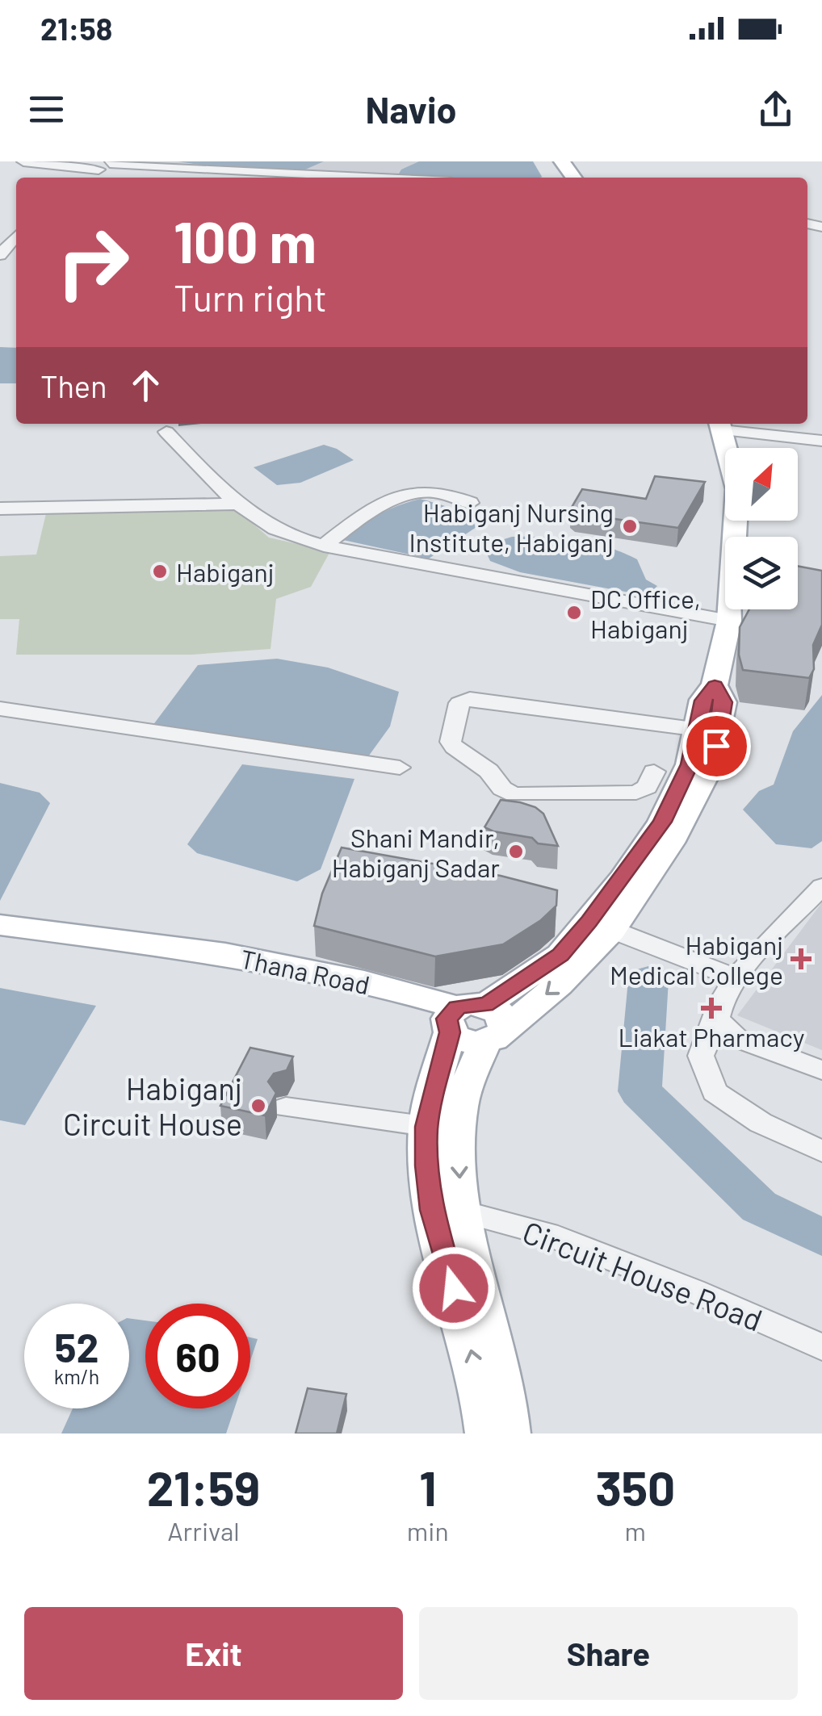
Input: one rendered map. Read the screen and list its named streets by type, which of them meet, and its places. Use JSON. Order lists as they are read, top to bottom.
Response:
{
  "streets": {
    "main road": ["Thana Road"],
    "street": ["Circuit House Road"]
  },
  "places": {
    "other": [
      "Habiganj Nursing Institute, Habiganj",
      "Habiganj",
      "DC Office, Habiganj",
      "Shani Mandir, Habiganj Sadar",
      "Habiganj Circuit House"
    ],
    "health": ["Habiganj Medical College", "Liakat Pharmacy"]
  },
  "north": "top right",
  "page": {
    "status": "21:58",
    "header": "Navio",
    "turn": ["100 m", "Turn right"],
    "then": "Then",
    "speed": "52 km/h",
    "limit": "60",
    "eta": [
      "21:59",
      "Arrival",
      "1",
      "min",
      "350",
      "m"
    ],
    "buttons": ["Exit", "Share"]
  }
}
